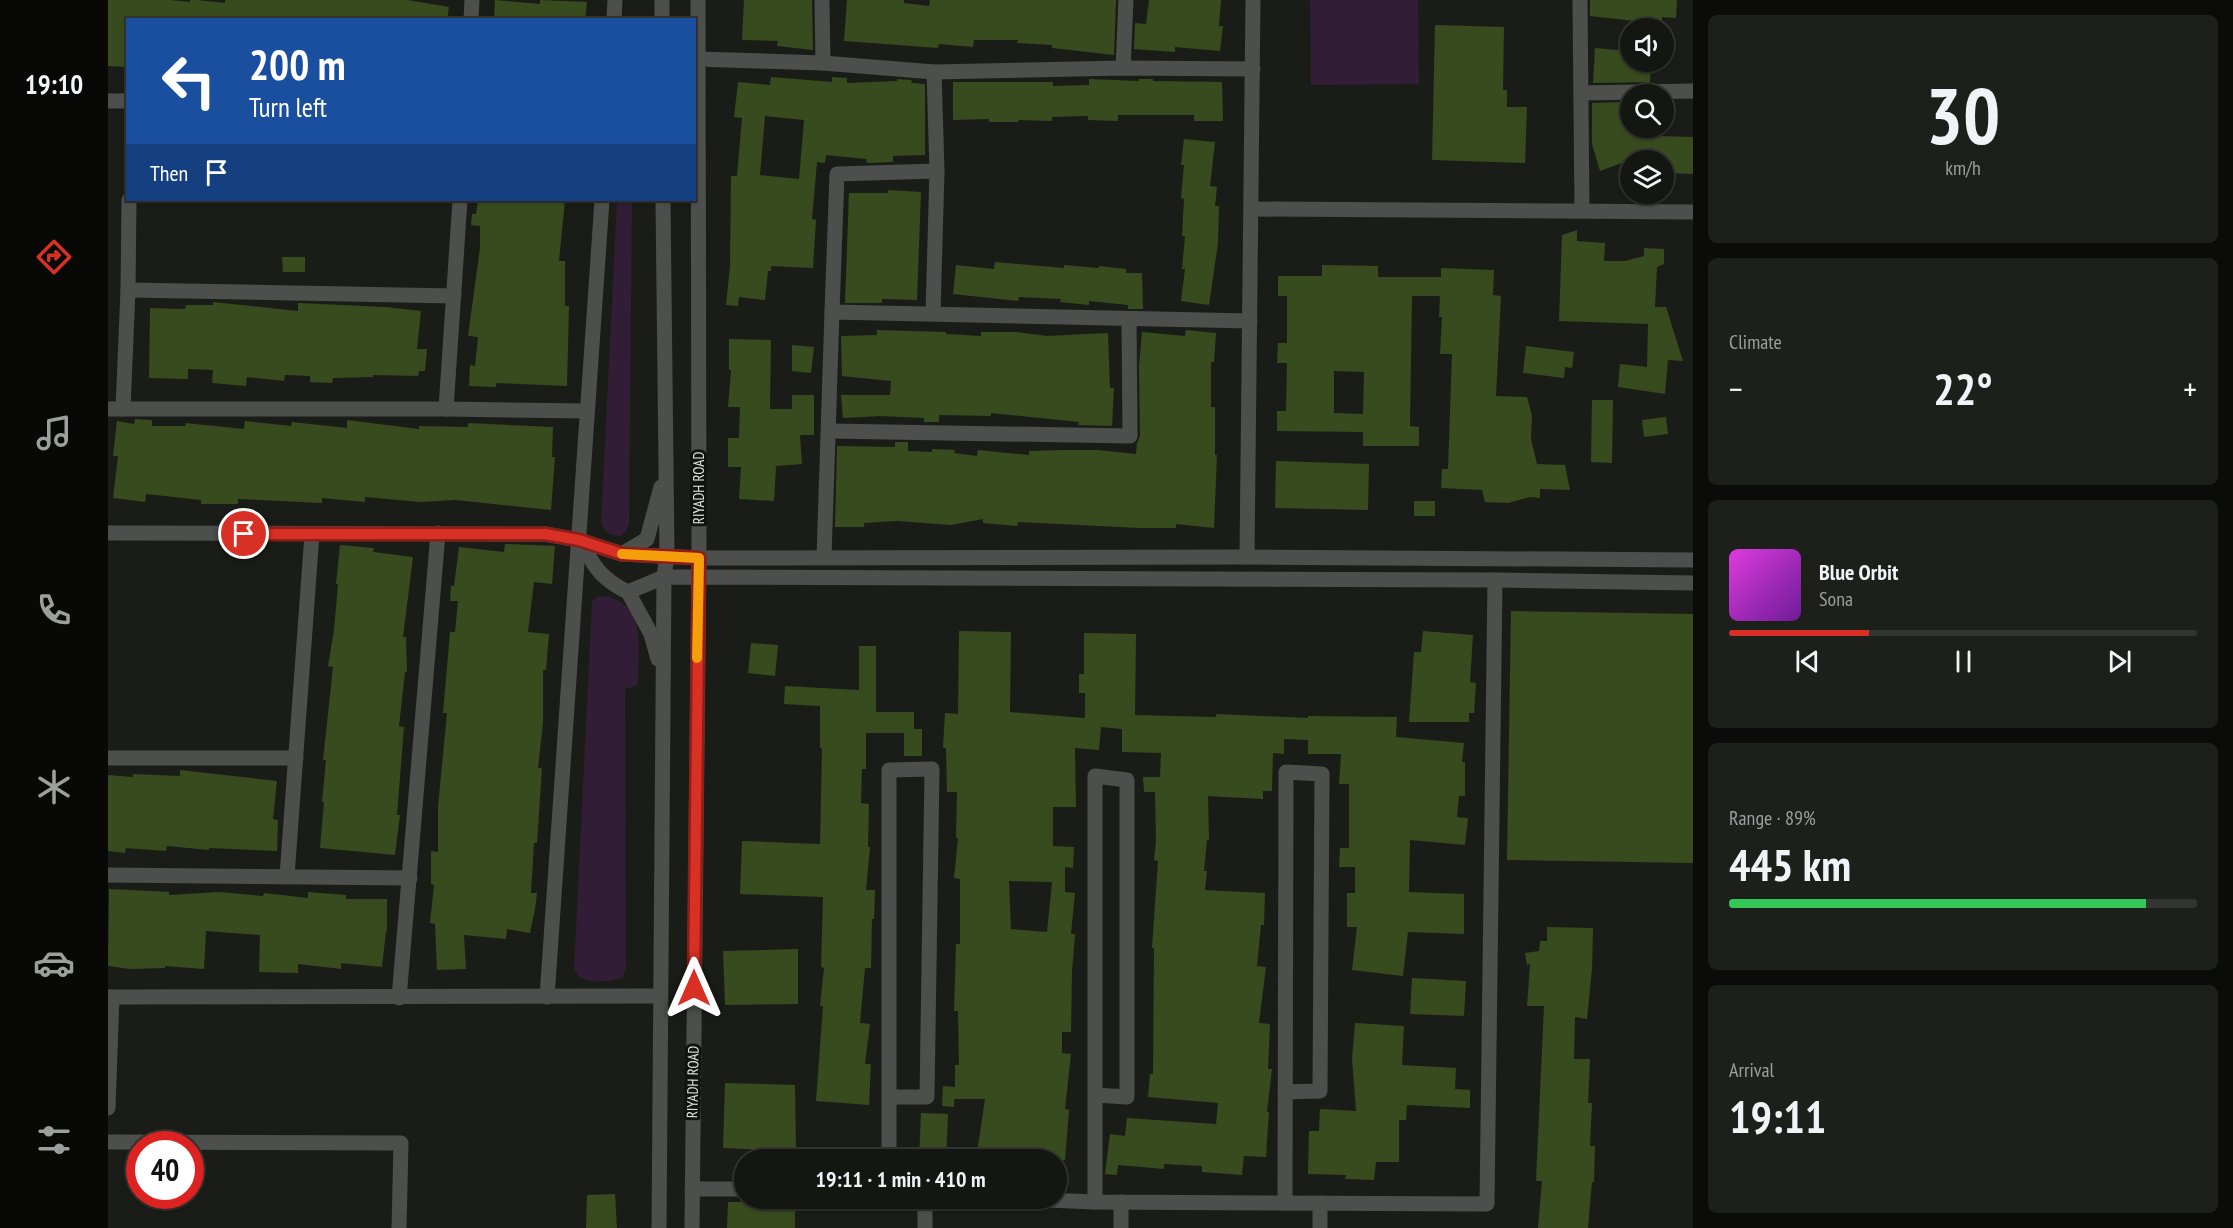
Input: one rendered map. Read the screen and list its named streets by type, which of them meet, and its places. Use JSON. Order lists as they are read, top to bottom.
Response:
{
  "streets": {
    "street": ["RIYADH ROAD"]
  },
  "page": {
    "tabs": "19:10",
    "tile": [
      ["30", "km/h"],
      "Climate",
      ["Range · 89%", "445 km"],
      ["Arrival", "19:11"]
    ],
    "turn": ["200 m", "Turn left"],
    "then": "Then",
    "heat": ["−", "22°", "+"],
    "song": ["Blue Orbit", "Sona"],
    "limit": "40",
    "trip": "19:11 · 1 min · 410 m"
  }
}
